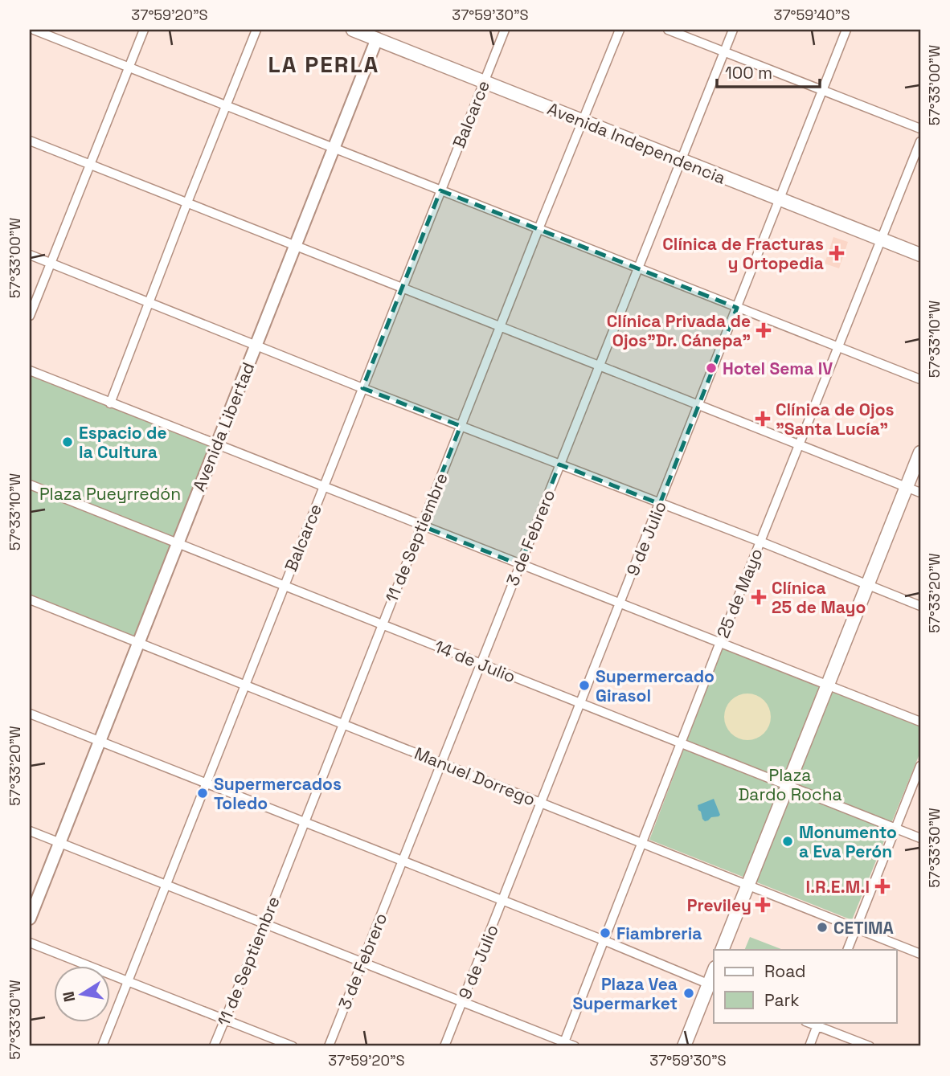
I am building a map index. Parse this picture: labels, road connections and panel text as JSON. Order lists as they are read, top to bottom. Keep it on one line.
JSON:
{"streets":{"main road":["Avenida Independencia","Avenida Libertad"],"street":["Balcarce","11 de Septiembre","3 de Febrero","9 de Julio","25 de Mayo","14 de Julio","Manuel Dorrego"]},"crossings":[["Balcarce","Avenida Independencia"],["Balcarce","14 de Julio"],["Balcarce","Manuel Dorrego"],["Avenida Independencia","Avenida Libertad"],["Avenida Independencia","11 de Septiembre"],["Avenida Independencia","3 de Febrero"],["Avenida Independencia","9 de Julio"],["Avenida Independencia","25 de Mayo"],["Avenida Libertad","14 de Julio"],["Avenida Libertad","Manuel Dorrego"],["11 de Septiembre","14 de Julio"],["11 de Septiembre","Manuel Dorrego"],["3 de Febrero","14 de Julio"],["3 de Febrero","Manuel Dorrego"],["9 de Julio","14 de Julio"],["9 de Julio","Manuel Dorrego"],["25 de Mayo","14 de Julio"],["25 de Mayo","Manuel Dorrego"]],"districts":["LA PERLA"],"parks":["Plaza Pueyrredón","Plaza Dardo Rocha"],"places":{"health":["Clínica de Fracturas y Ortopedia","Clínica Privada de Ojos\"Dr. Cánepa\"","Clínica de Ojos \"Santa Lucía\"","Clínica 25 de Mayo","I.R.E.M.I","Previley"],"other":["Hotel Sema IV","Espacio de la Cultura","Supermercado Girasol","Supermercados Toledo","Monumento a Eva Perón","CETIMA","Fiambreria","Plaza Vea Supermarket"]},"legend":["Road","Park"],"scale_bar":"100 m","north":"left","coordinates":["37°59'20\"S","37°59'30\"S","37°59'40\"S","57°33'00\"W","57°33'10\"W","57°33'20\"W","57°33'30\"W"]}
